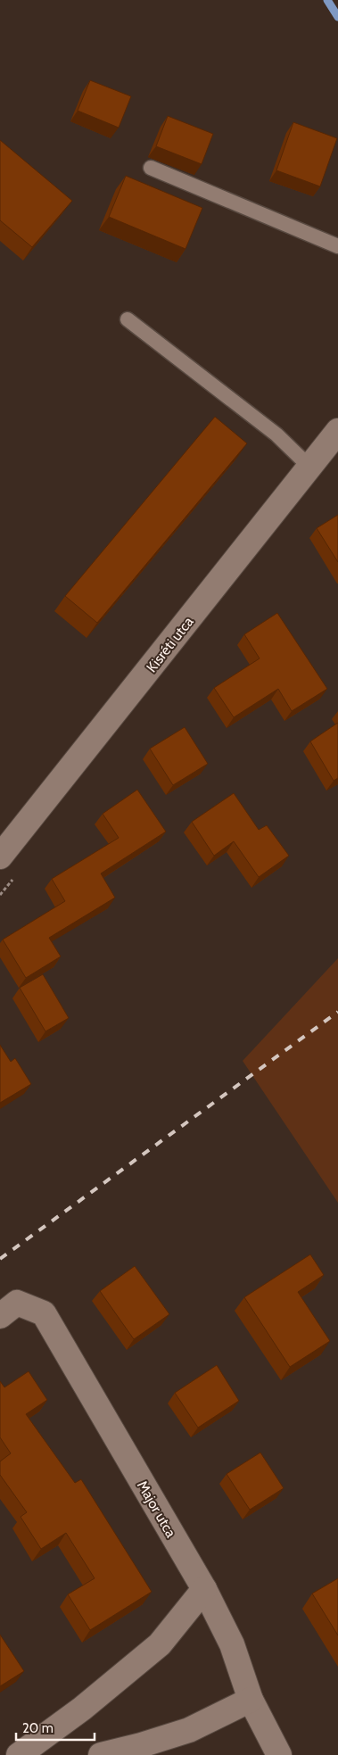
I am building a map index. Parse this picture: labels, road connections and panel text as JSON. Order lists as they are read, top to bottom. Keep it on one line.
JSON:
{"streets":{"street":["Kisréti utca","Major utca"]},"scale_bar":"20 m"}
